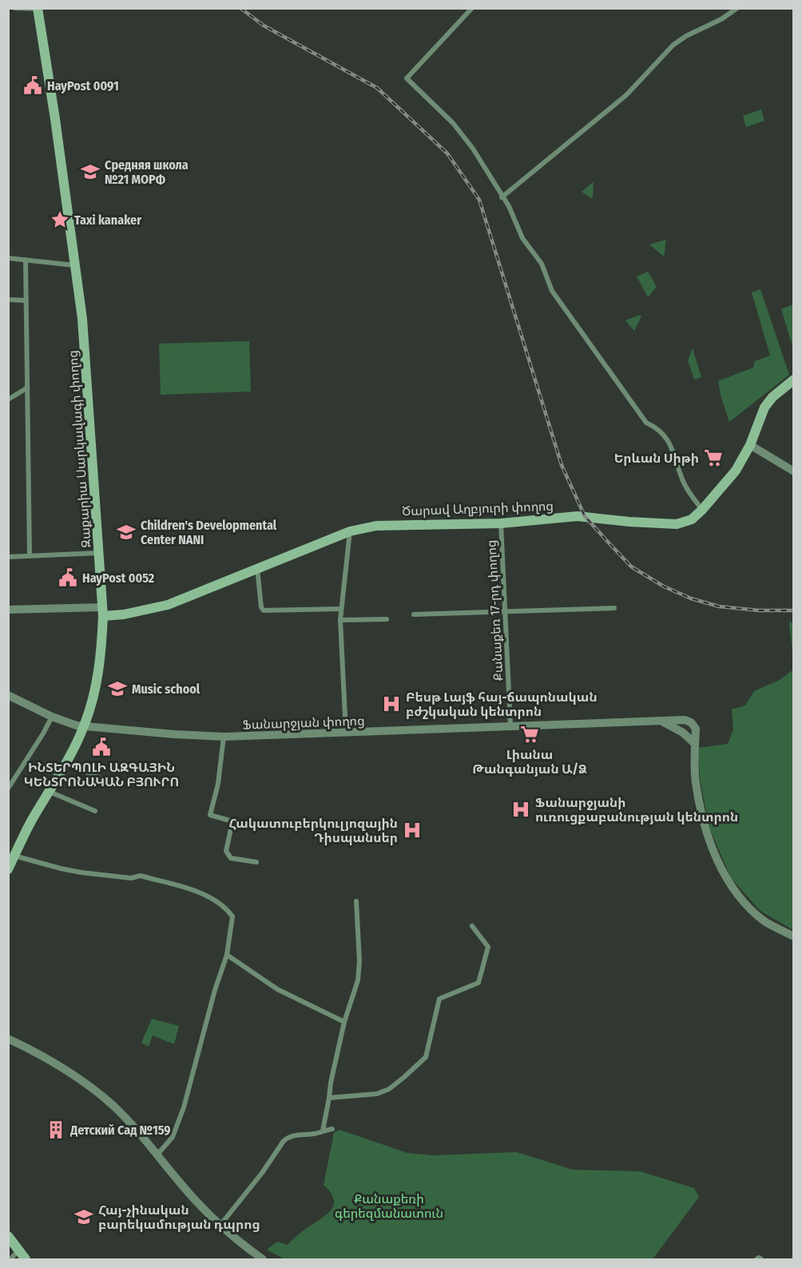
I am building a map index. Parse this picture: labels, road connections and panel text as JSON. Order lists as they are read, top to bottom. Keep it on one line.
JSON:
{"streets":{"main road":["Զաքարիա Սարկավագի փողոց","Ծարավ Աղբյուրի փողոց"],"street":["Քանաքեռ 17-րդ փողոց","Ֆանարջյան փողոց"]},"crossings":[["Զաքարիա Սարկավագի փողոց","Ծարավ Աղբյուրի փողոց"],["Զաքարիա Սարկավագի փողոց","Ֆանարջյան փողոց"],["Ծարավ Աղբյուրի փողոց","Քանաքեռ 17-րդ փողոց"],["Քանաքեռ 17-րդ փողոց","Ֆանարջյան փողոց"]],"parks":["Քանաքեռի գերեզմանատուն"],"places":{"public building":["HayPost 0091","HayPost 0052","ԻՆՏԵՐՊՈԼԻ ԱԶԳԱՅԻՆ ԿԵՆՏՐՈՆԱԿԱՆ ԲՅՈՒՐՈ"],"school or university":["Средняя школа №21 МОРФ","Children's Developmental Center NANI","Music school","Հայ-չինական բարեկամության դպրոց"],"place":["Taxi kanaker"],"supermarket":["Երևան Սիթի","Լիանա Թանգանյան Ա/Ձ"],"hospital":["Բեսթ Լայֆ հայ-ճապոնական բժշկական կենտրոն","Ֆանարջյանի ուռուցքաբանության կենտրոն","Հակատուբերկուլյոզային Դիսպանսեր"],"building":["Детский Сад №159"]}}
